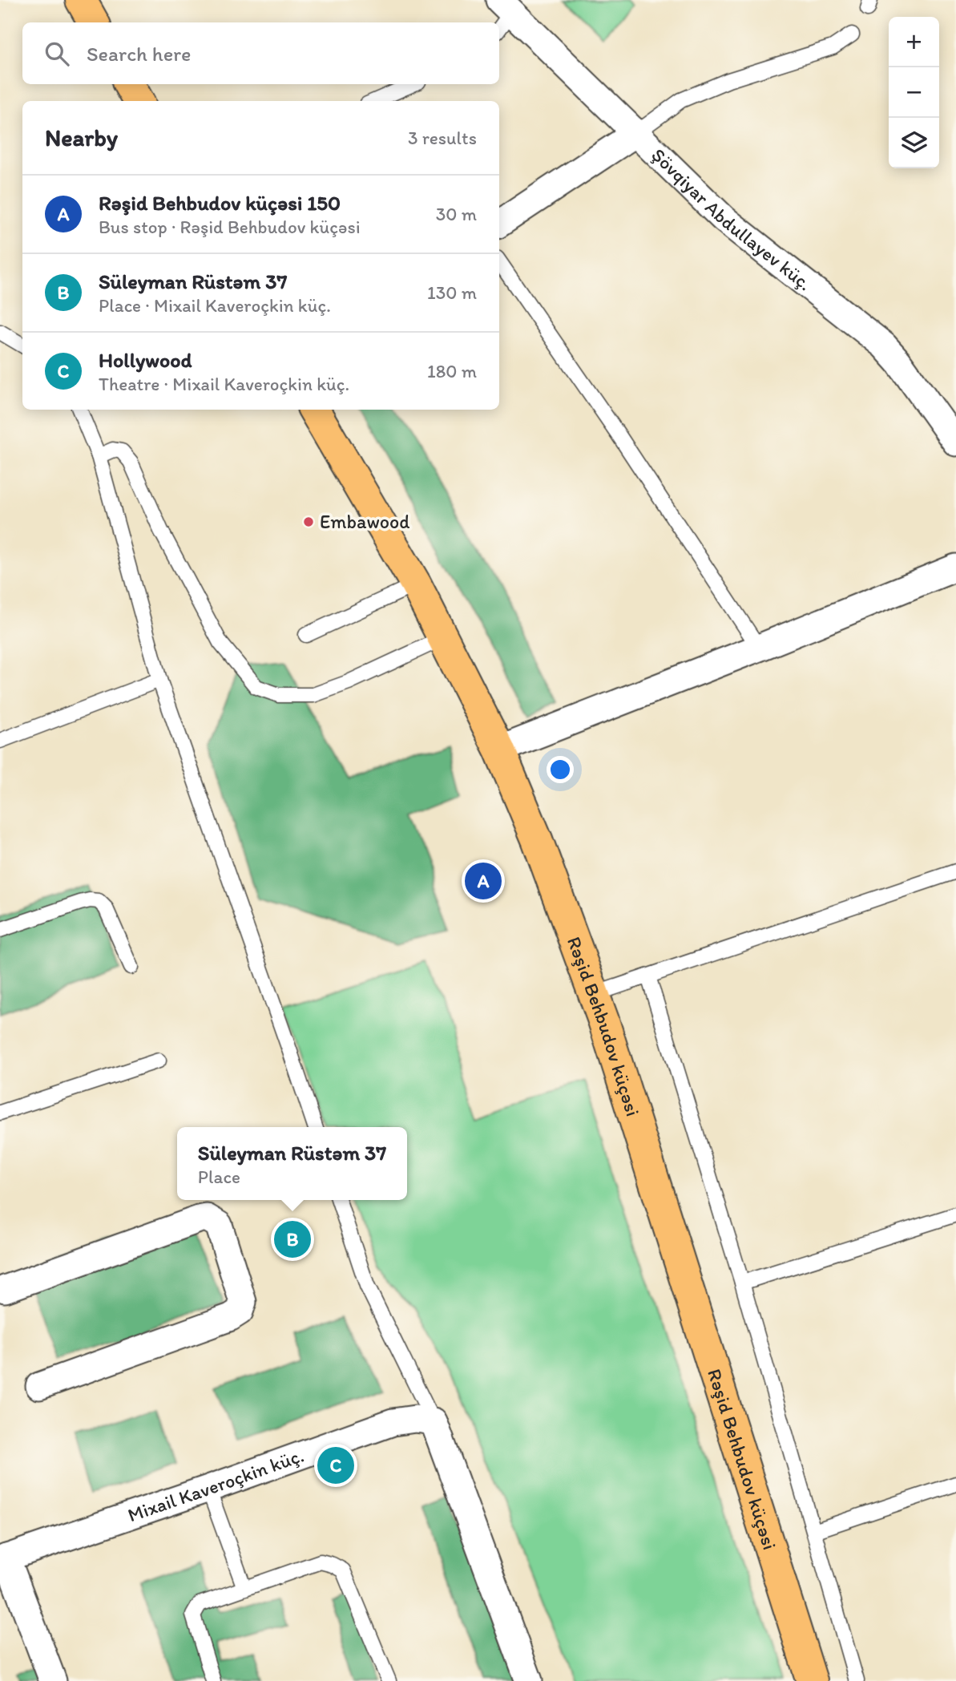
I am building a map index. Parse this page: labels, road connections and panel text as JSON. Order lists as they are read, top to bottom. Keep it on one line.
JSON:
{"streets":{"main road":["Rəşid Behbudov küçəsi"],"street":["Şövqiyar Abdullayev küç.","Mixail Kaveroçkin küç."]},"places":["Embawood"],"page":{"map_buttons":["+","−"],"search":"Search here","heading":["Nearby","3 results"],"list":[{"mark":"A","name":"Rəşid Behbudov küçəsi 150","note":"Bus stop · Rəşid Behbudov küçəsi","value":"30 m"},{"mark":"B","name":"Süleyman Rüstəm 37","note":"Place · Mixail Kaveroçkin küç.","value":"130 m"},{"mark":"C","name":"Hollywood","note":"Theatre · Mixail Kaveroçkin küç.","value":"180 m"}],"pins":["A","B","C"],"popup":["Süleyman Rüstəm 37","Place"]}}
